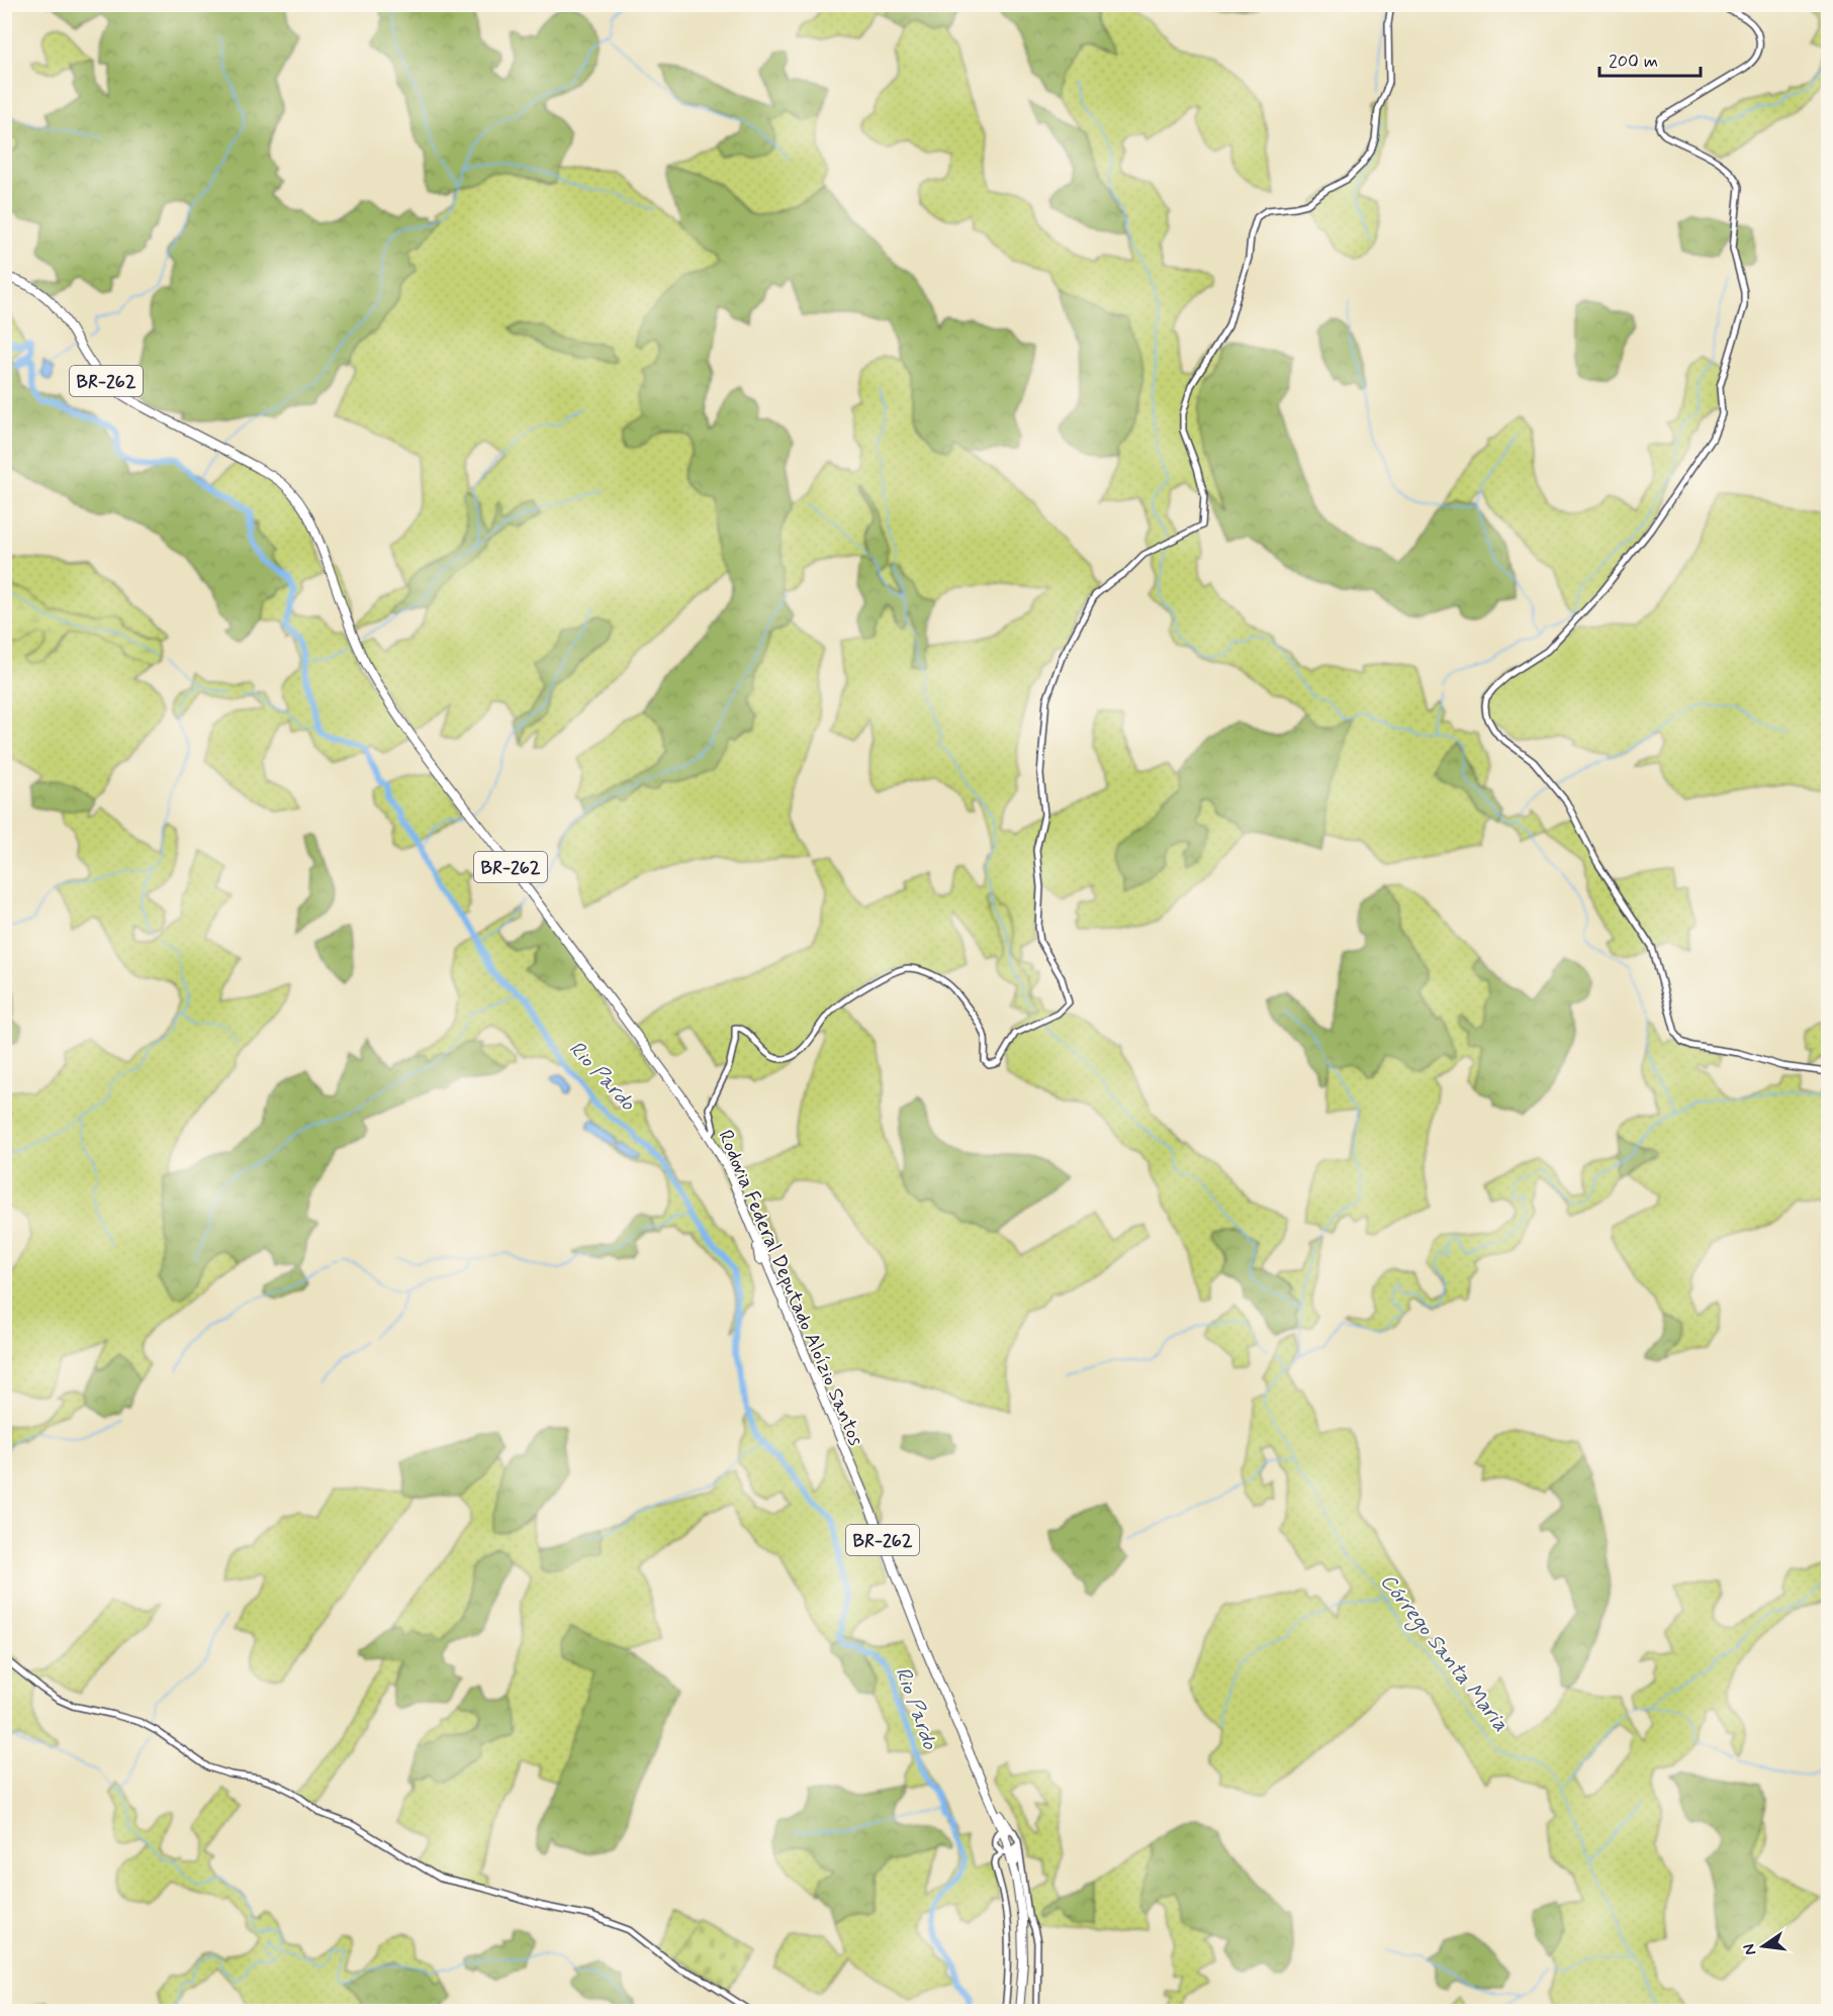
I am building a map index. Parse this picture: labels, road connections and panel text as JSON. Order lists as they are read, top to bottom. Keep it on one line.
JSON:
{"streets":{"highway":["BR-262","Rodovia Federal Deputado Aloízio Santos"]},"water":["Rio Pardo","Córrego Santa Maria"],"scale_bar":"200 m","north":"left"}
